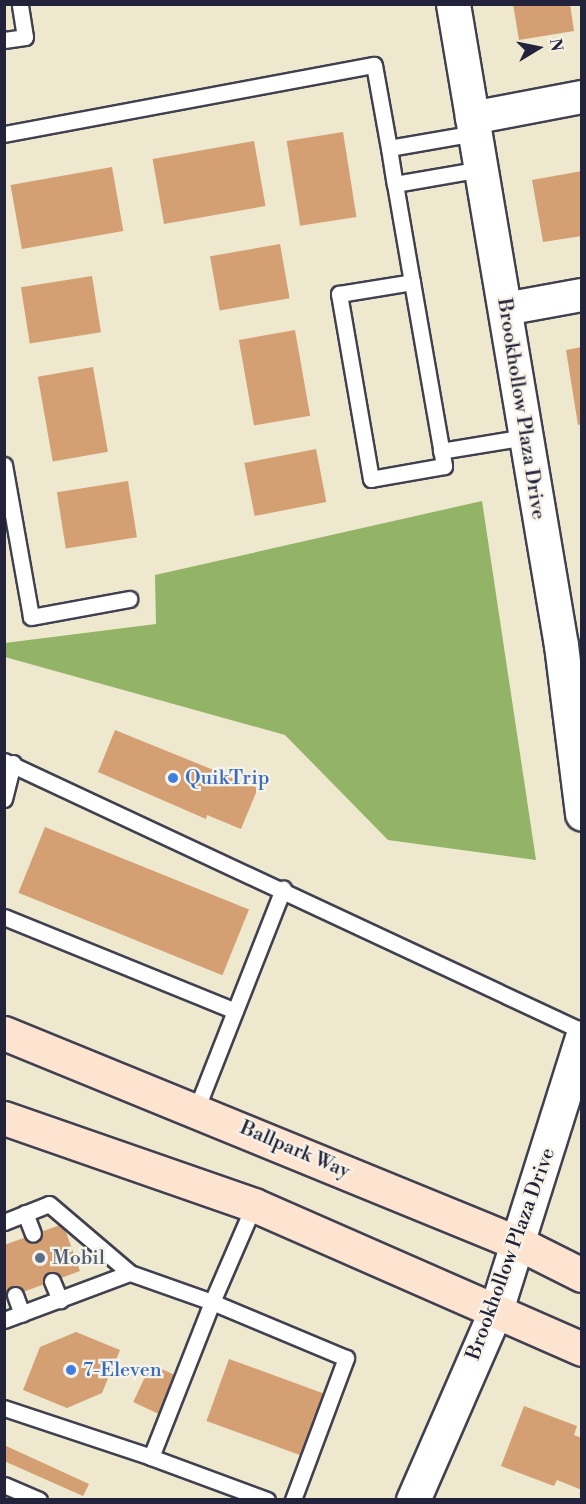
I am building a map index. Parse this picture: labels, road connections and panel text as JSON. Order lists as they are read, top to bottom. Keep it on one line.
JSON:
{"streets":{"main road":["Ballpark Way"],"street":["Brookhollow Plaza Drive"]},"crossings":[["Brookhollow Plaza Drive","Ballpark Way"]],"places":["QuikTrip","Mobil","7-Eleven"],"north":"right"}
